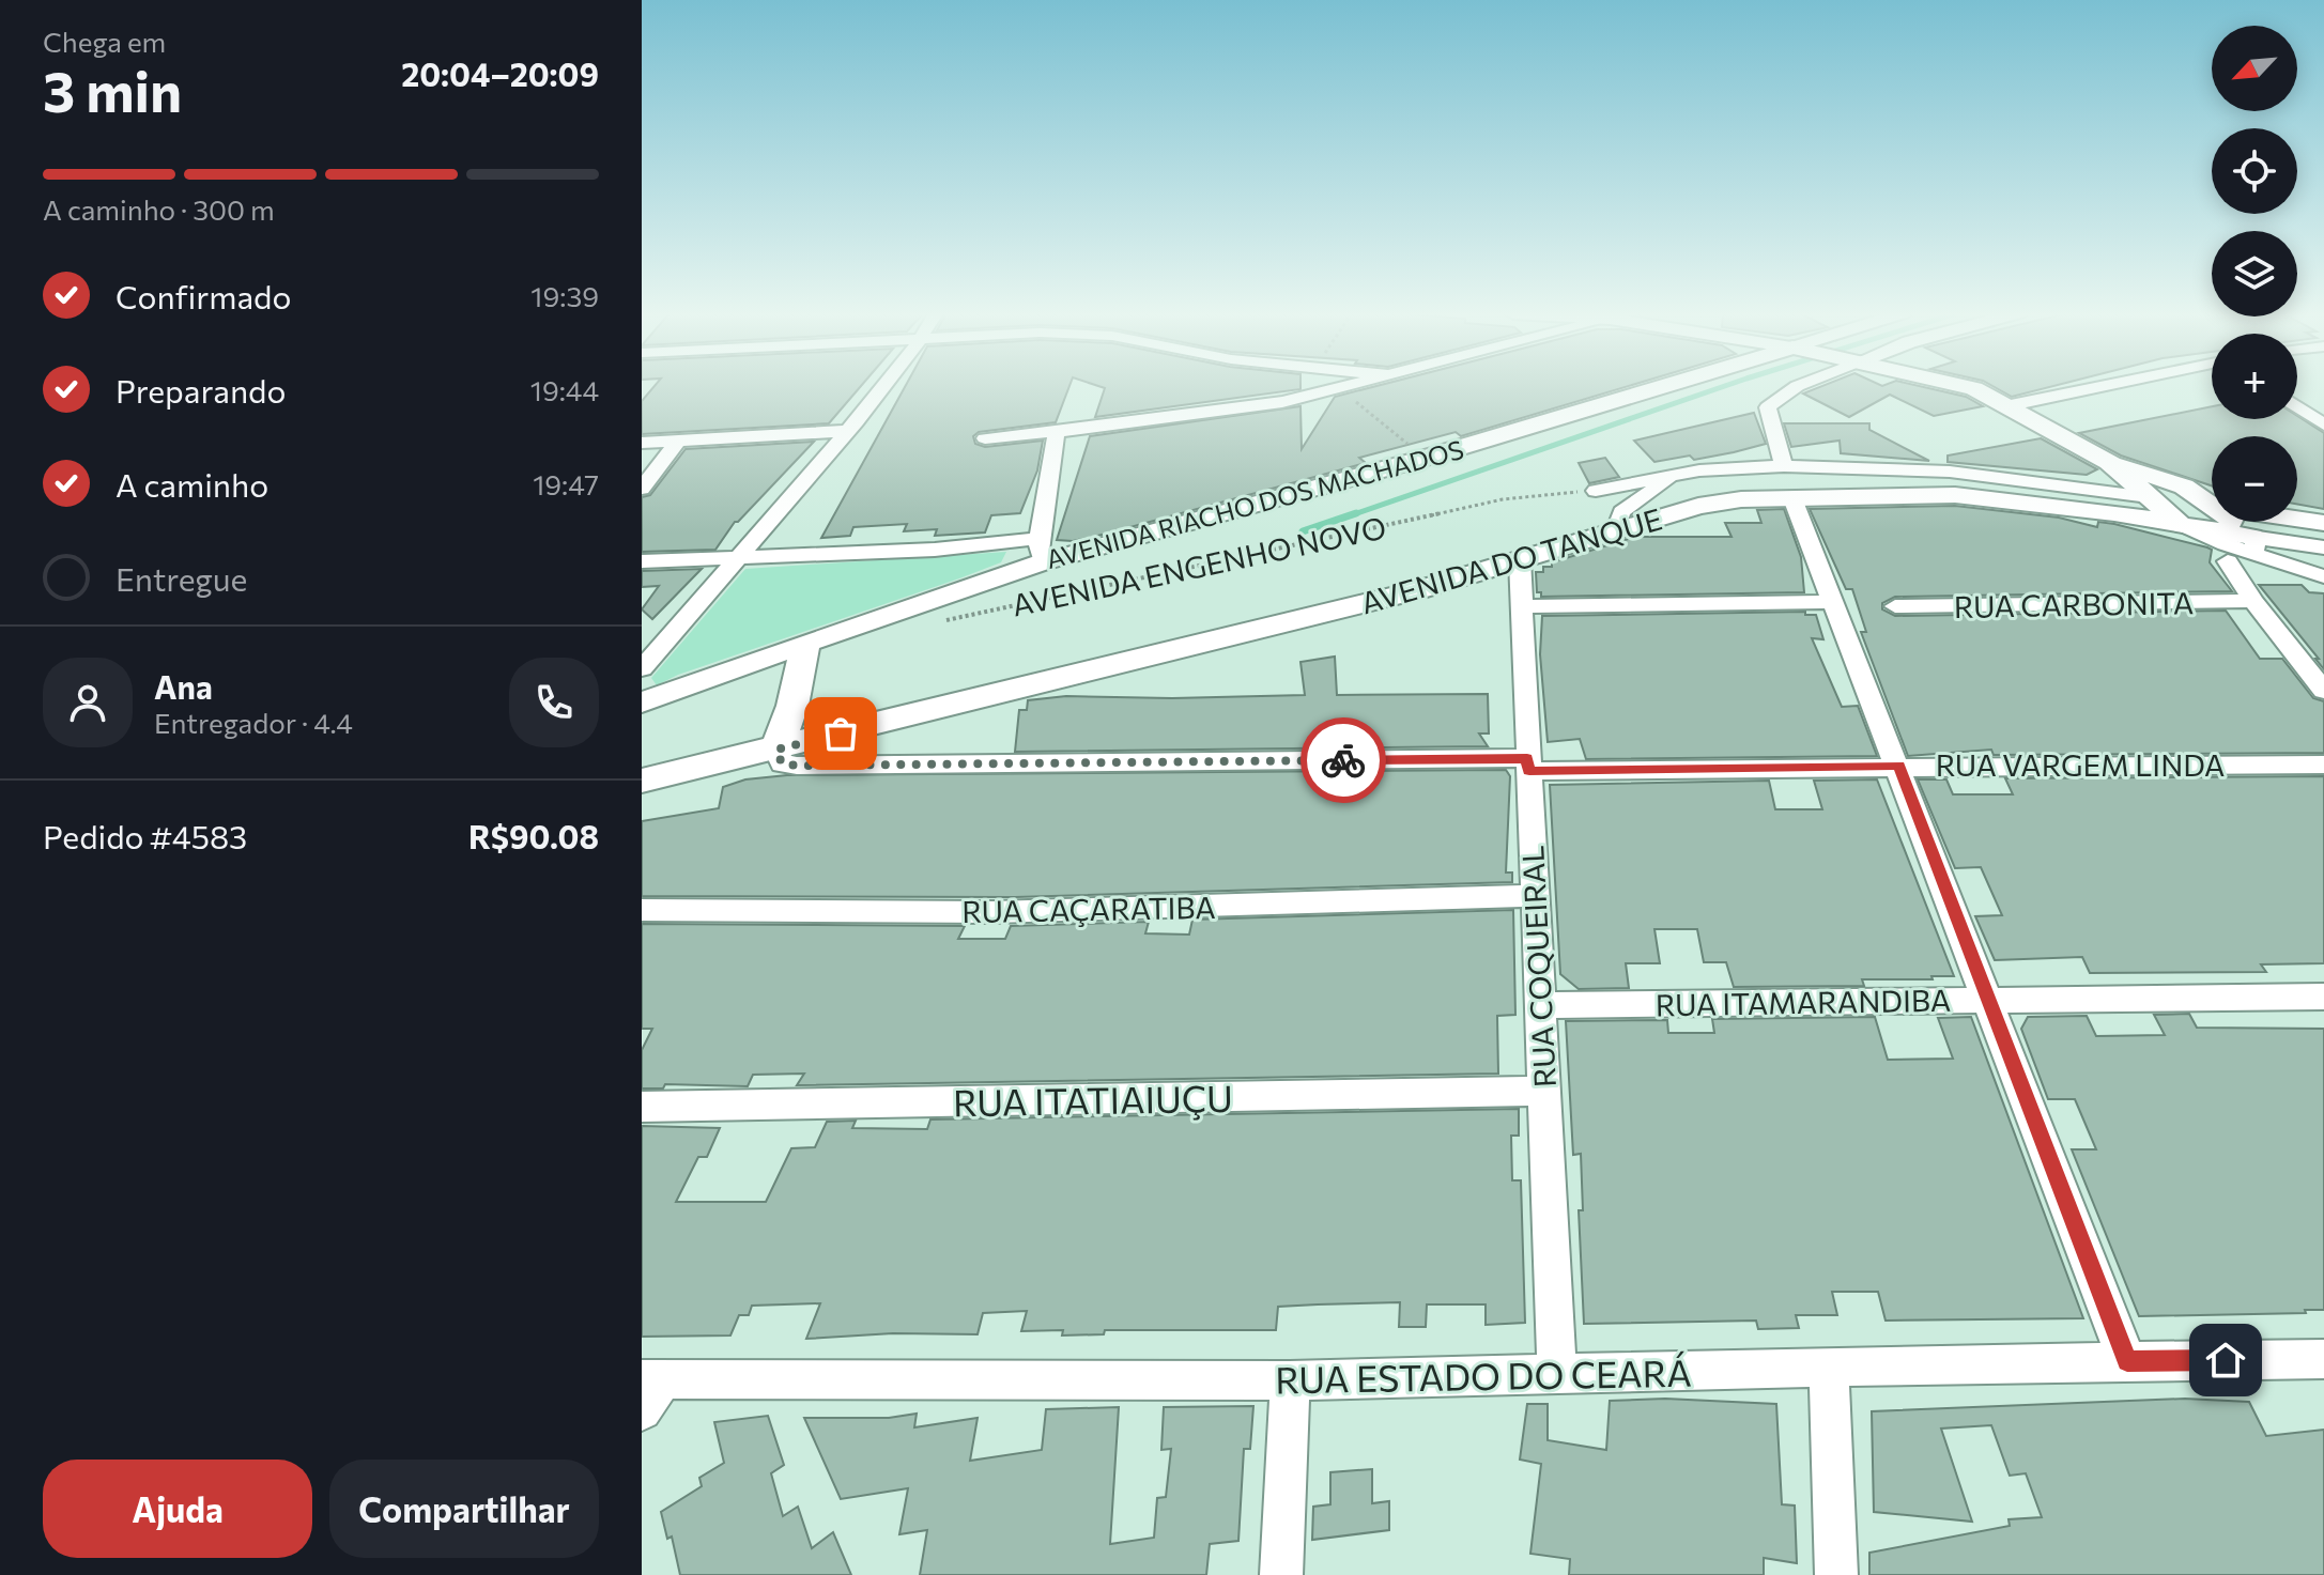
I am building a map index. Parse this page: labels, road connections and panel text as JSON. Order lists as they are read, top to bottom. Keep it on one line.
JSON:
{"streets":{"main road":["AVENIDA RIACHO DOS MACHADOS","AVENIDA DO TANQUE"],"street":["RUA CARBONITA","RUA VARGEM LINDA","RUA CAÇARATIBA","RUA COQUEIRAL","RUA ITAMARANDIBA","RUA ITATIAIUÇU","RUA ESTADO DO CEARÁ"],"path":["AVENIDA ENGENHO NOVO"]},"crossings":[["AVENIDA DO TANQUE","AVENIDA ENGENHO NOVO"],["AVENIDA DO TANQUE","RUA VARGEM LINDA"],["AVENIDA DO TANQUE","RUA COQUEIRAL"],["RUA VARGEM LINDA","RUA COQUEIRAL"],["RUA CAÇARATIBA","RUA COQUEIRAL"],["RUA COQUEIRAL","RUA ITAMARANDIBA"],["RUA COQUEIRAL","RUA ITATIAIUÇU"],["RUA COQUEIRAL","RUA ESTADO DO CEARÁ"]],"north":"bottom left","page":{"heading":["3 min","Chega em","20:04–20:09"],"panel":["Ana","Entregador · 4.4","Pedido #4583","R$90.08"],"map_buttons":["+","−"],"bar":"A caminho · 300 m","list":[["Confirmado","19:39"],["Preparando","19:44"],["A caminho","19:47"],"Entregue"],"buttons":["Ajuda","Compartilhar"]}}
